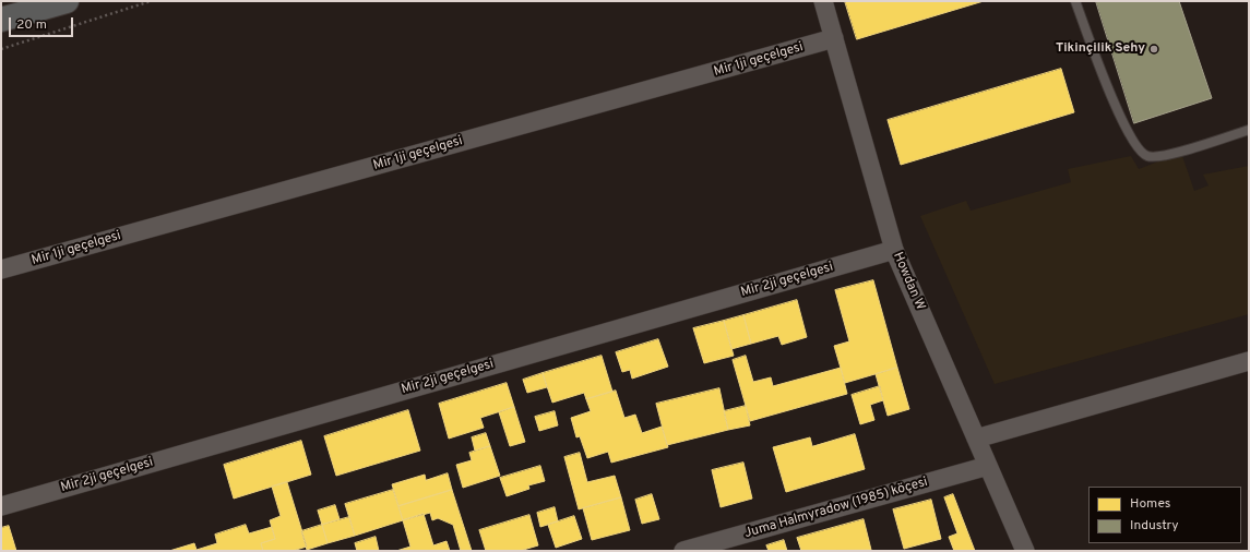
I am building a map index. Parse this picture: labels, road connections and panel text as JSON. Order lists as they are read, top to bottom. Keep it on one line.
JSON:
{"streets":{"street":["Mir 1ji geçelgesi","Mir 2ji geçelgesi","Howdan W","Juma Halmyradow (1985) köçesi"]},"crossings":[["Mir 1ji geçelgesi","Howdan W"],["Mir 2ji geçelgesi","Howdan W"],["Howdan W","Juma Halmyradow (1985) köçesi"]],"places":["Tikinçilik Sehy"],"legend":["Homes","Industry"],"scale_bar":"20 m"}
